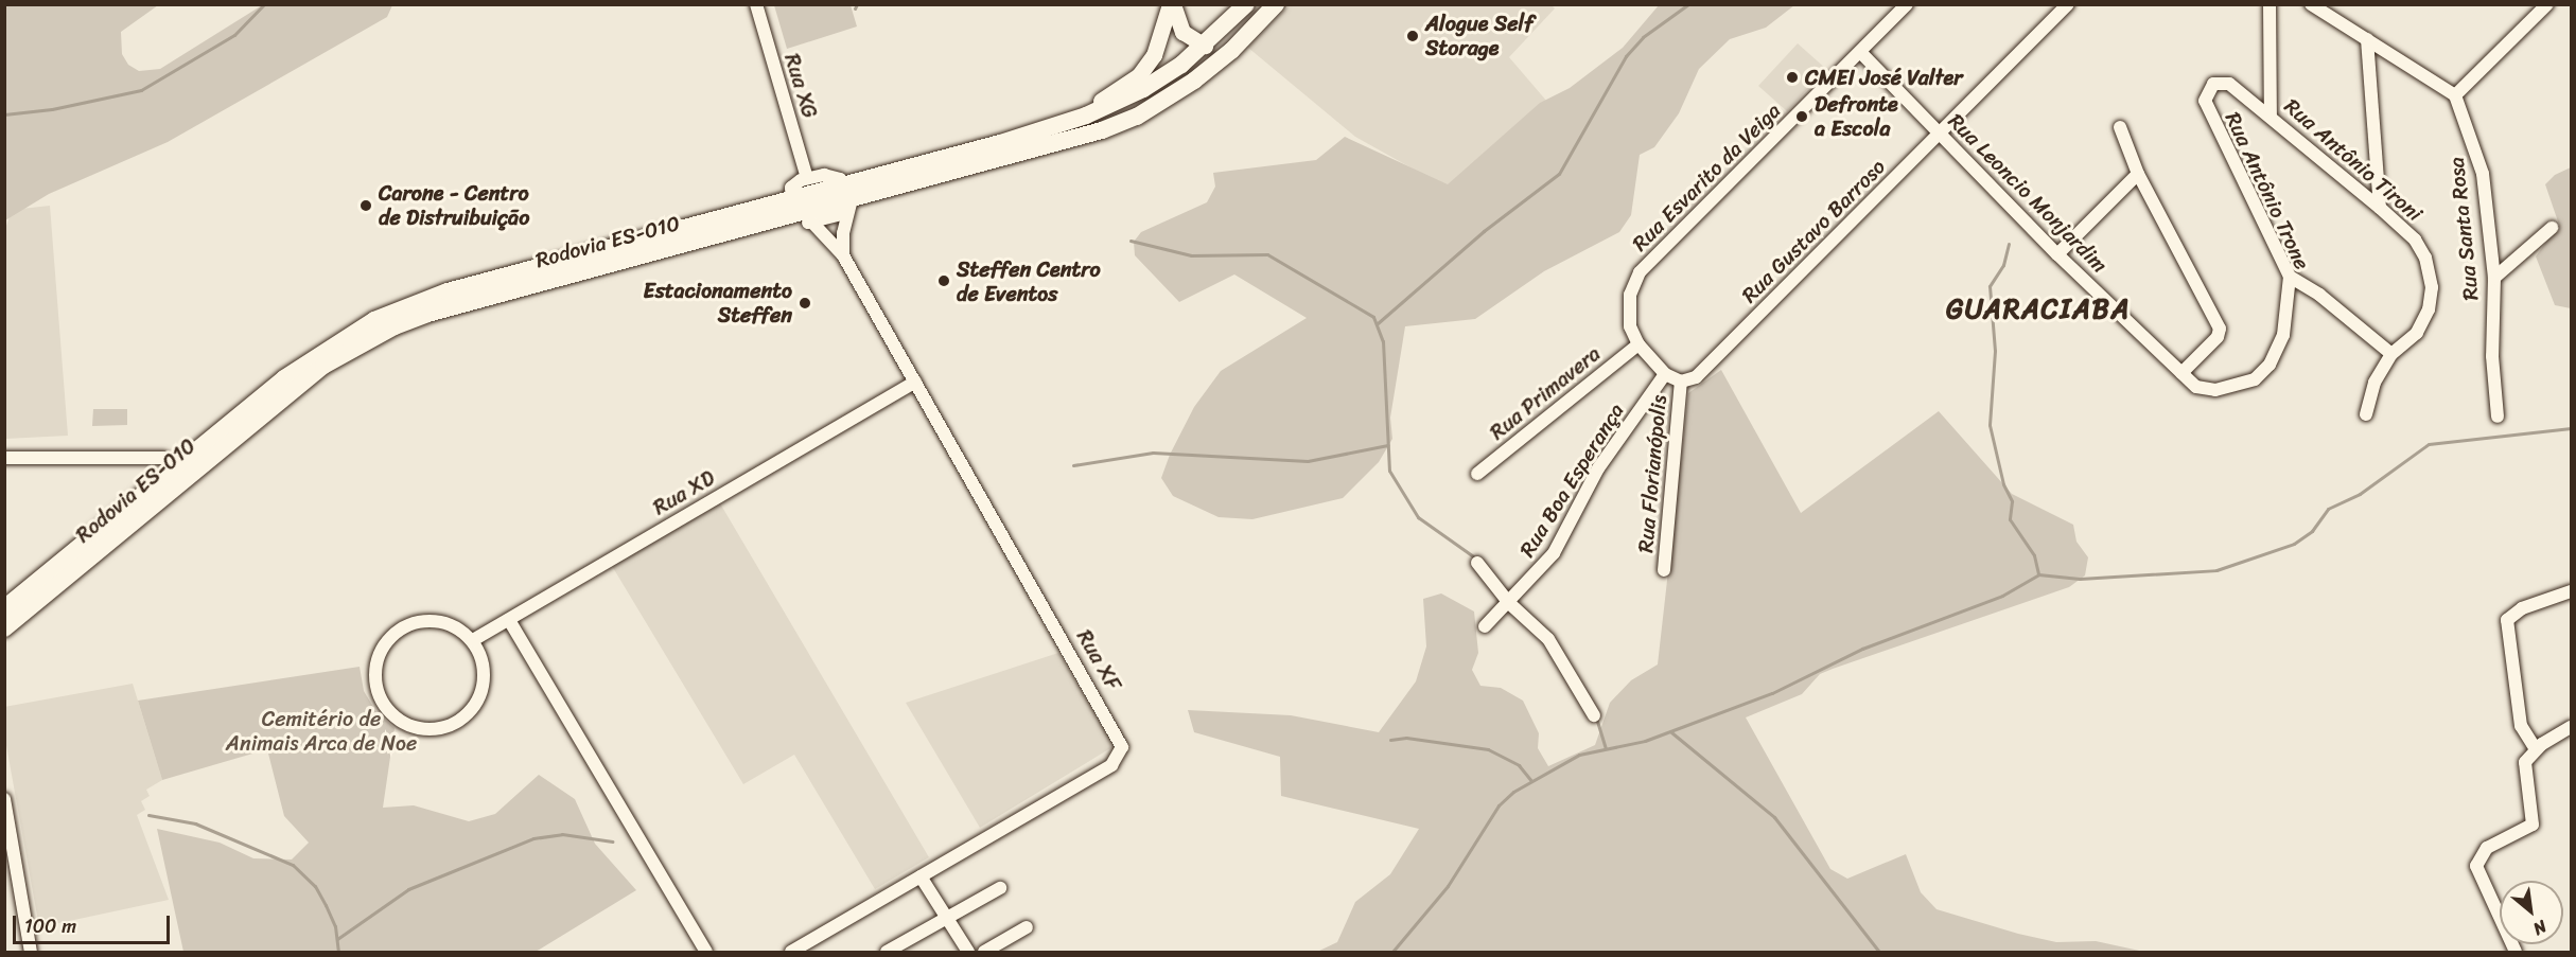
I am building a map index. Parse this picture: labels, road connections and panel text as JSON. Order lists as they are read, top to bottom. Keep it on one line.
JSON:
{"streets":{"main road":["Rodovia ES-010"],"street":["Rua XG","Rua Antônio Tironi","Rua Esvarito da Veiga","Rua Antônio Trone","Rua Leoncio Monjardim","Rua Santa Rosa","Rua Gustavo Barroso","Rua Primavera","Rua Florianópolis","Rua Boa Esperança","Rua XD","Rua XF"]},"crossings":[["Rua Antônio Tironi","Rua Antônio Trone"],["Rua Esvarito da Veiga","Rua Leoncio Monjardim"],["Rua Esvarito da Veiga","Rua Gustavo Barroso"],["Rua Esvarito da Veiga","Rua Primavera"],["Rua Esvarito da Veiga","Rua Florianópolis"],["Rua Esvarito da Veiga","Rua Boa Esperança"],["Rua Antônio Trone","Rua Leoncio Monjardim"],["Rua Leoncio Monjardim","Rua Gustavo Barroso"],["Rua Gustavo Barroso","Rua Florianópolis"],["Rodovia ES-010","Rua XF"],["Rua XD","Rua XF"]],"districts":["GUARACIABA"],"parks":["Cemitério de Animais Arca de Noe"],"places":["Alogue Self Storage","CMEI José Valter","Defronte a Escola","Carone - Centro de Distruibuição","Steffen Centro de Eventos","Estacionamento Steffen"],"scale_bar":"100 m","north":"bottom right"}
